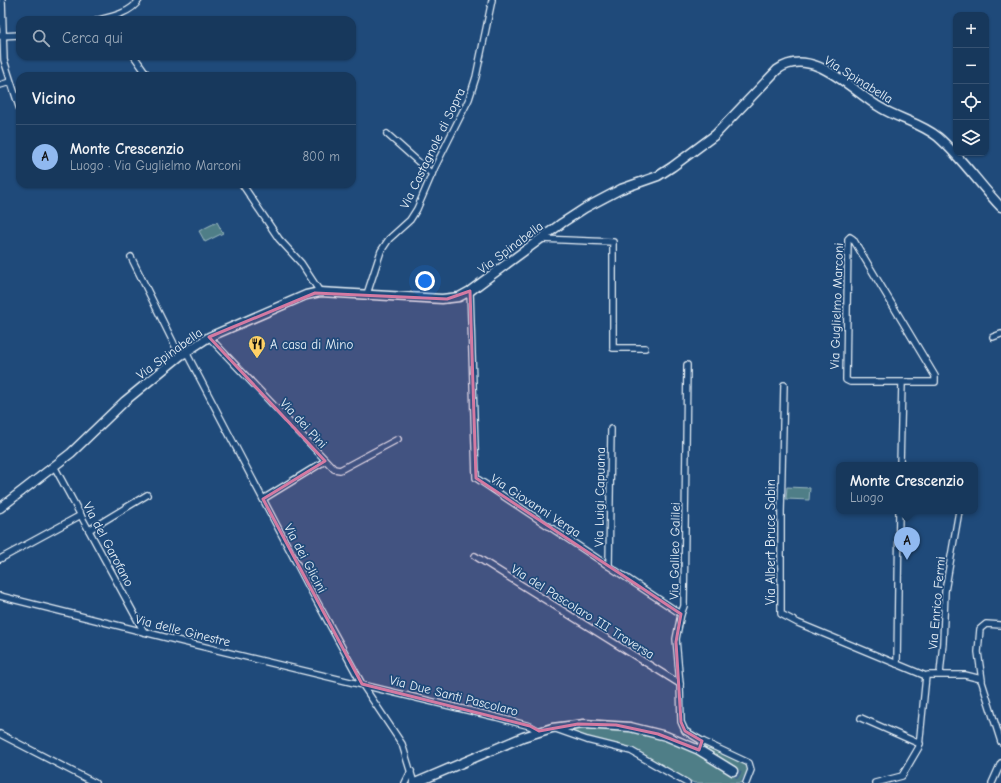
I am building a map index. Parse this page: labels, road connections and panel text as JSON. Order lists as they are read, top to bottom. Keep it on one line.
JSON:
{"streets":{"street":["Via Spinabella","Via Castagnole di Sopra","Via Guglielmo Marconi","Via dei Pini","Via Luigi Capuana","Via Giovanni Verga","Via Albert Bruce Sabin","Via del Garofano","Via Galileo Galilei","Via dei Glicini","Via Enrico Fermi","Via del Pascolaro III Traversa","Via delle Ginestre","Via Due Santi Pascolaro"]},"crossings":[["Via Spinabella","Via Castagnole di Sopra"],["Via Spinabella","Via dei Pini"],["Via Spinabella","Via Giovanni Verga"],["Via Spinabella","Via del Garofano"],["Via Spinabella","Via dei Glicini"],["Via Luigi Capuana","Via Giovanni Verga"],["Via Giovanni Verga","Via Galileo Galilei"],["Via del Garofano","Via delle Ginestre"],["Via Galileo Galilei","Via del Pascolaro III Traversa"],["Via dei Glicini","Via delle Ginestre"],["Via dei Glicini","Via Due Santi Pascolaro"],["Via delle Ginestre","Via Due Santi Pascolaro"]],"places":{"restaurant":["A casa di Mino"]},"page":{"map_buttons":["+","−"],"search":"Cerca qui","heading":"Vicino","list":[{"mark":"A","name":"Monte Crescenzio","note":"Luogo · Via Guglielmo Marconi","value":"800 m"}],"popup":["Monte Crescenzio","Luogo"],"pins":"A"}}
